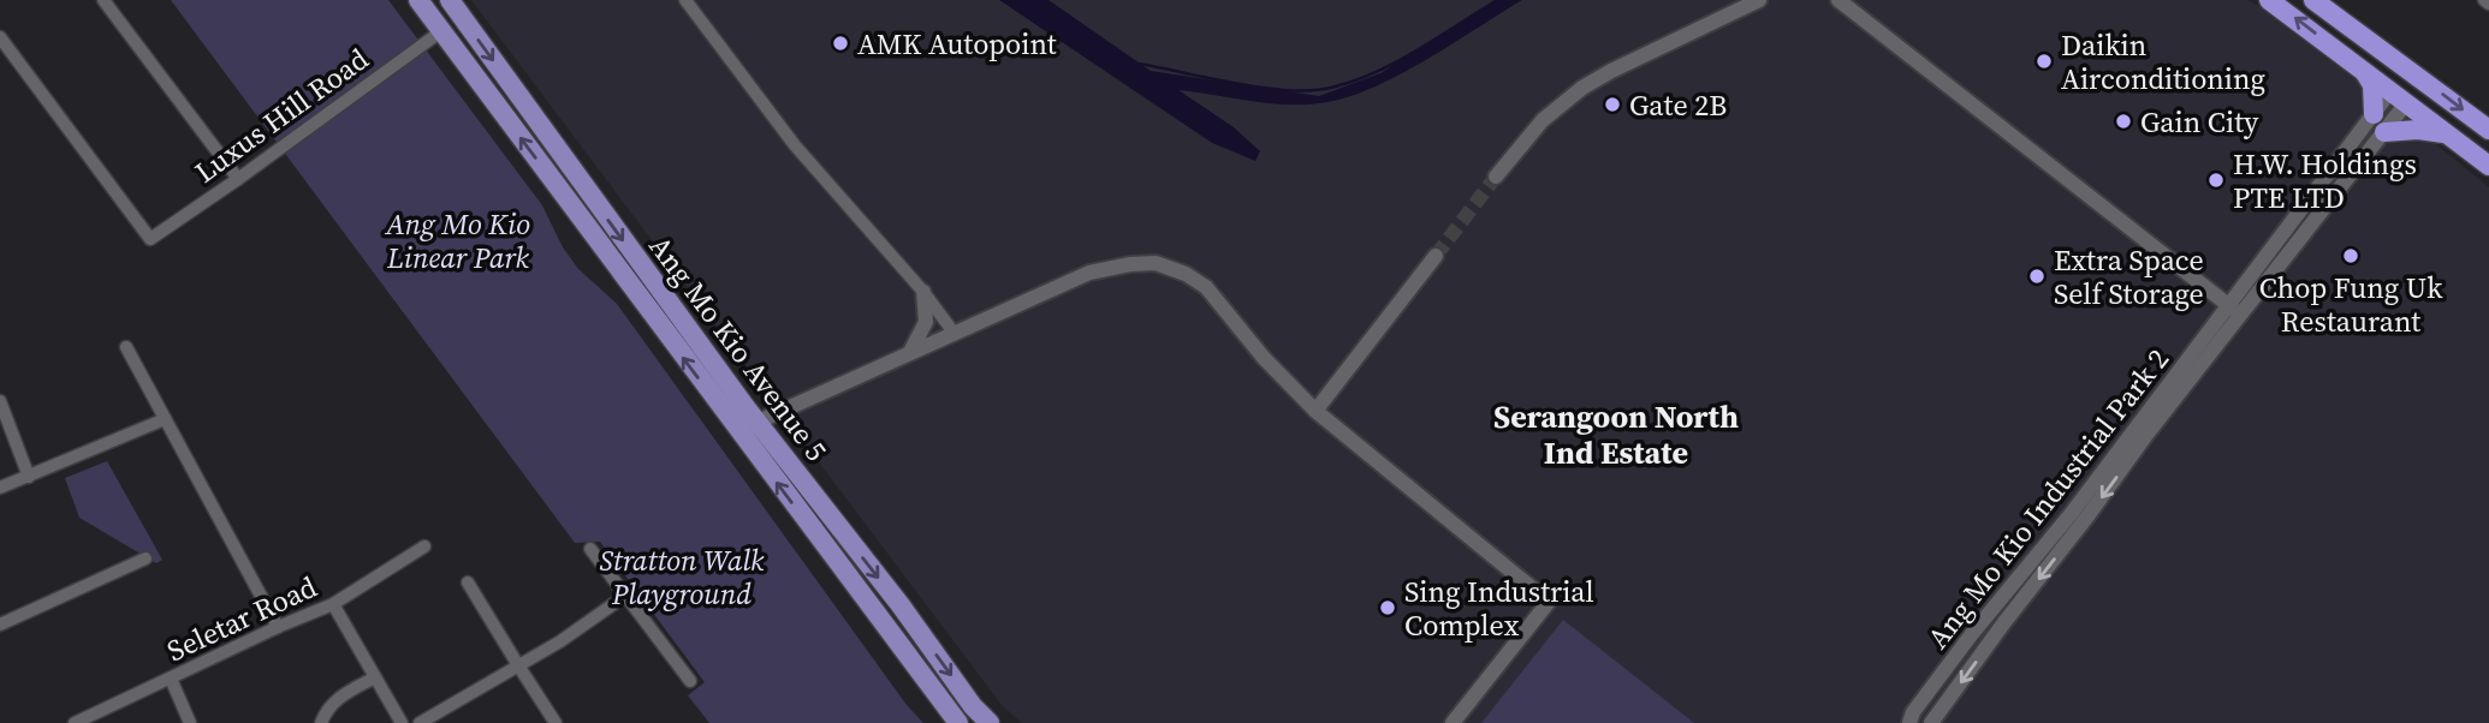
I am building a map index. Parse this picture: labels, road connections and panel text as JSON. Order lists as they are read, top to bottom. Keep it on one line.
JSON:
{"streets":{"main road":["Ang Mo Kio Avenue 5"],"street":["Luxus Hill Road","Ang Mo Kio Industrial Park 2","Seletar Road"]},"crossings":[["Luxus Hill Road","Ang Mo Kio Avenue 5"]],"districts":["Serangoon North Ind Estate"],"parks":["Ang Mo Kio Linear Park","Stratton Walk Playground"],"places":["AMK Autopoint","Daikin Airconditioning","Gate 2B","Gain City","H.W. Holdings PTE LTD","Chop Fung Uk Restaurant","Extra Space Self Storage","Sing Industrial Complex"]}
